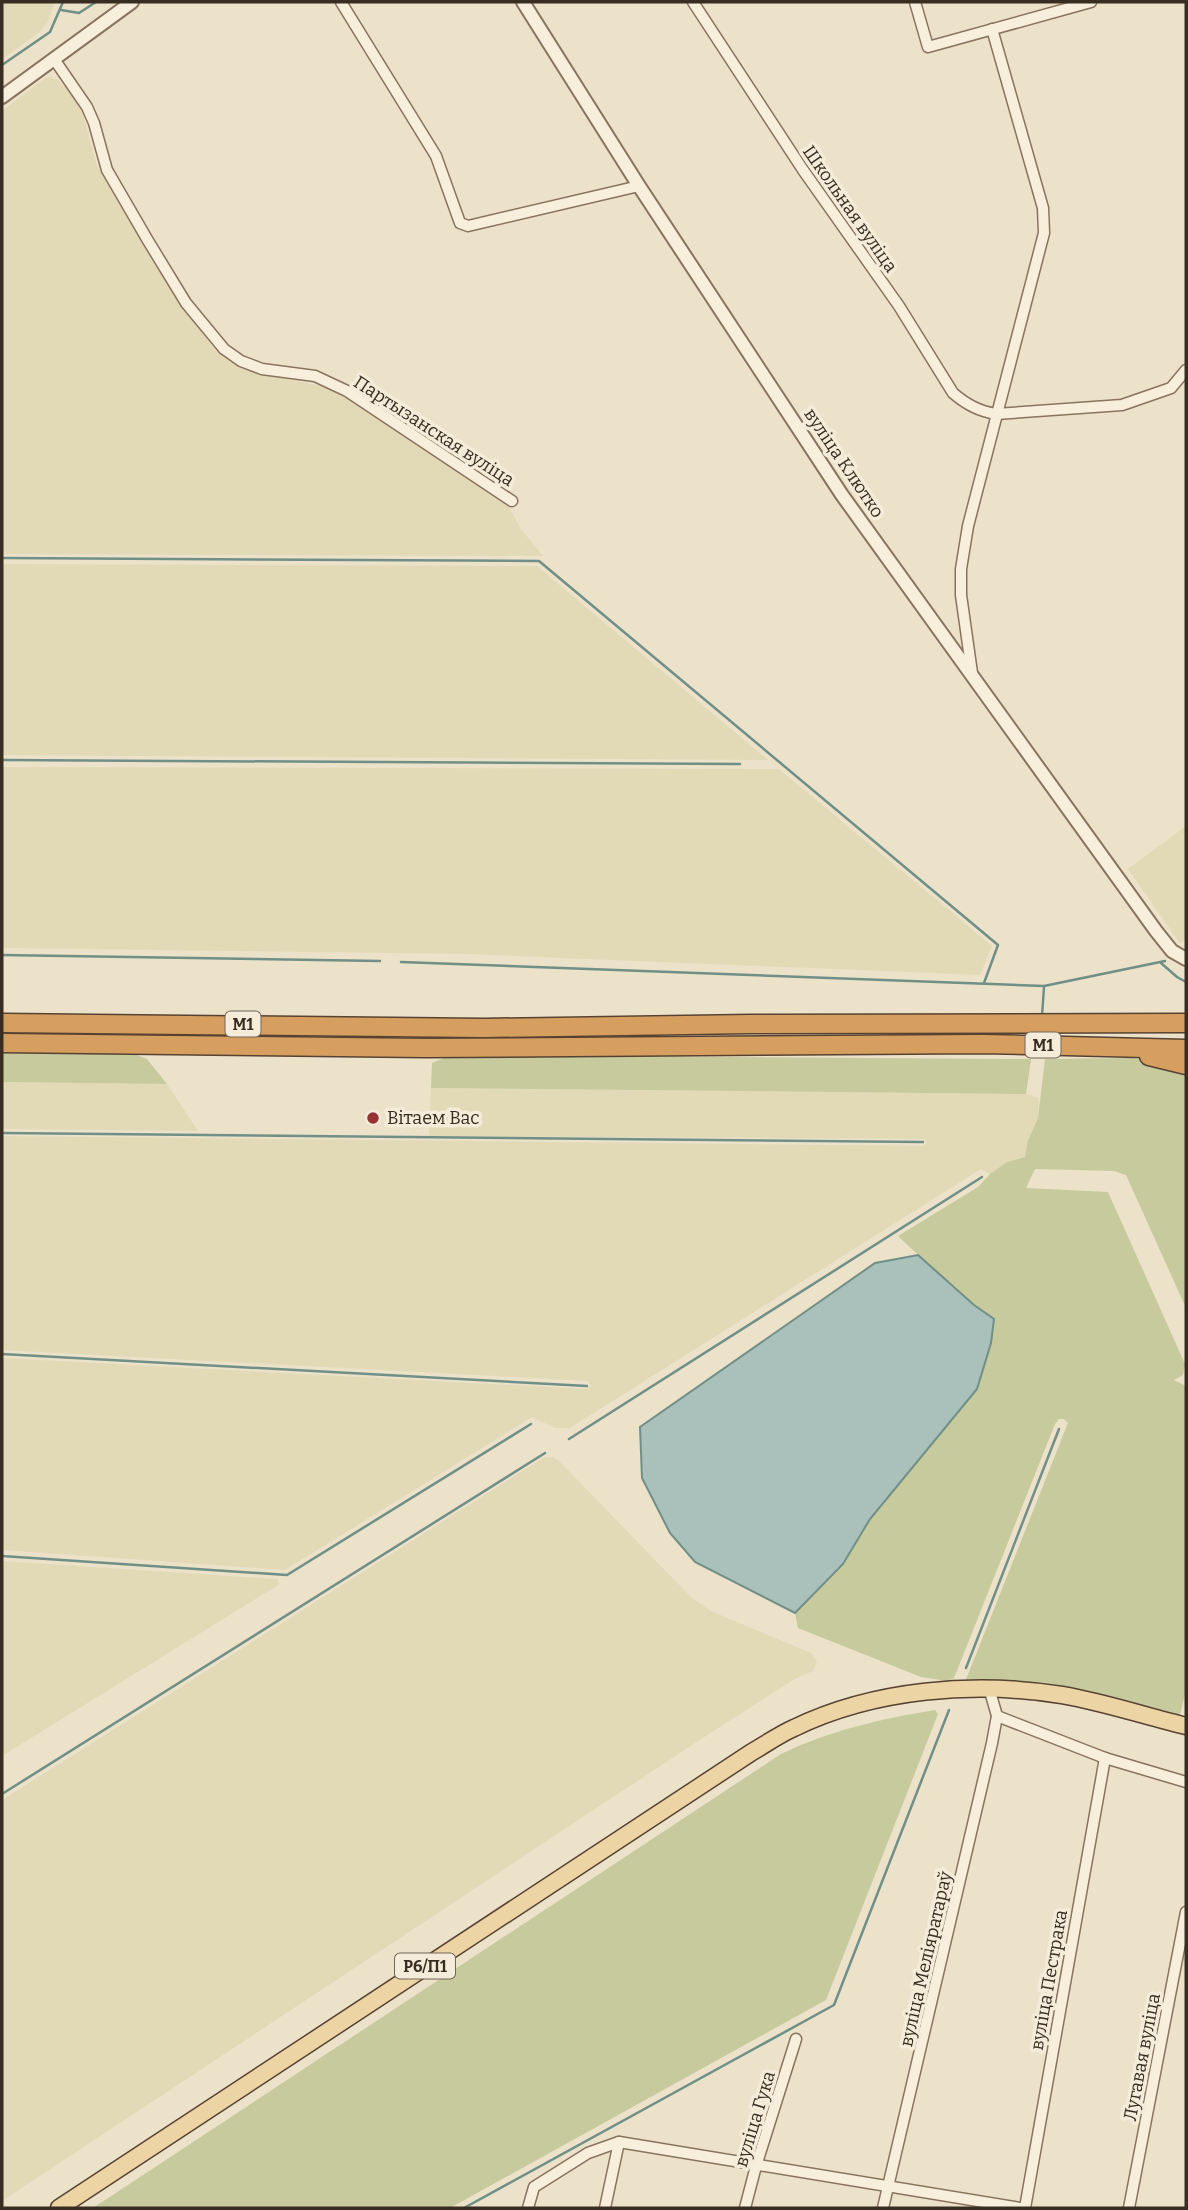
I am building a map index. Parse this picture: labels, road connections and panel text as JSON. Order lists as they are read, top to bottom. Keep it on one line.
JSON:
{"streets":{"highway":["М1"],"main road":["Р6/П1"],"street":["Школьная вуліца","Партызанская вуліца","вуліца Клютко","вуліца Меліяратараў","вуліца Пестрака","Лугавая вуліца","вуліца Гука"]},"places":["Вітаем Вас"]}
